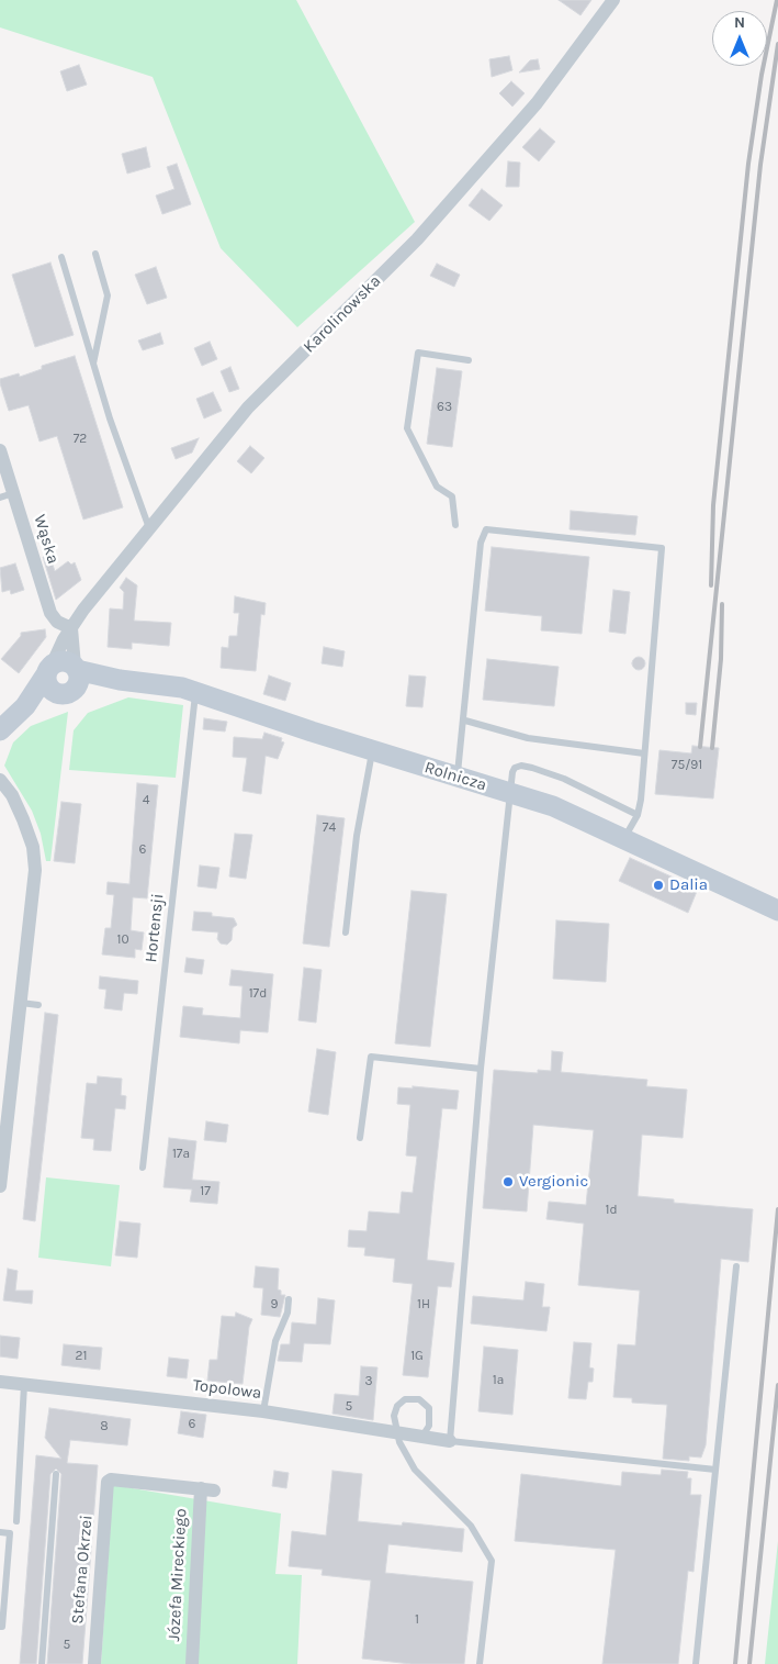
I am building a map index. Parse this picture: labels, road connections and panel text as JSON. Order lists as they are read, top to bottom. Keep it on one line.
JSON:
{"streets":{"street":["Karolinowska","Wąska","Rolnicza","Topolowa","Stefana Okrzei","Józefa Mireckiego"],"lane":["Hortensji"]},"crossings":[["Karolinowska","Wąska"],["Karolinowska","Rolnicza"],["Rolnicza","Hortensji"],["Stefana Okrzei","Józefa Mireckiego"]],"places":["Dalia","Vergionic"],"house_numbers":["63","72","75/91","4","74","6","10","17d","17a","17","1d","9","1H","21","1G","1a","3","5","6","8","1","5"],"north":"top"}
